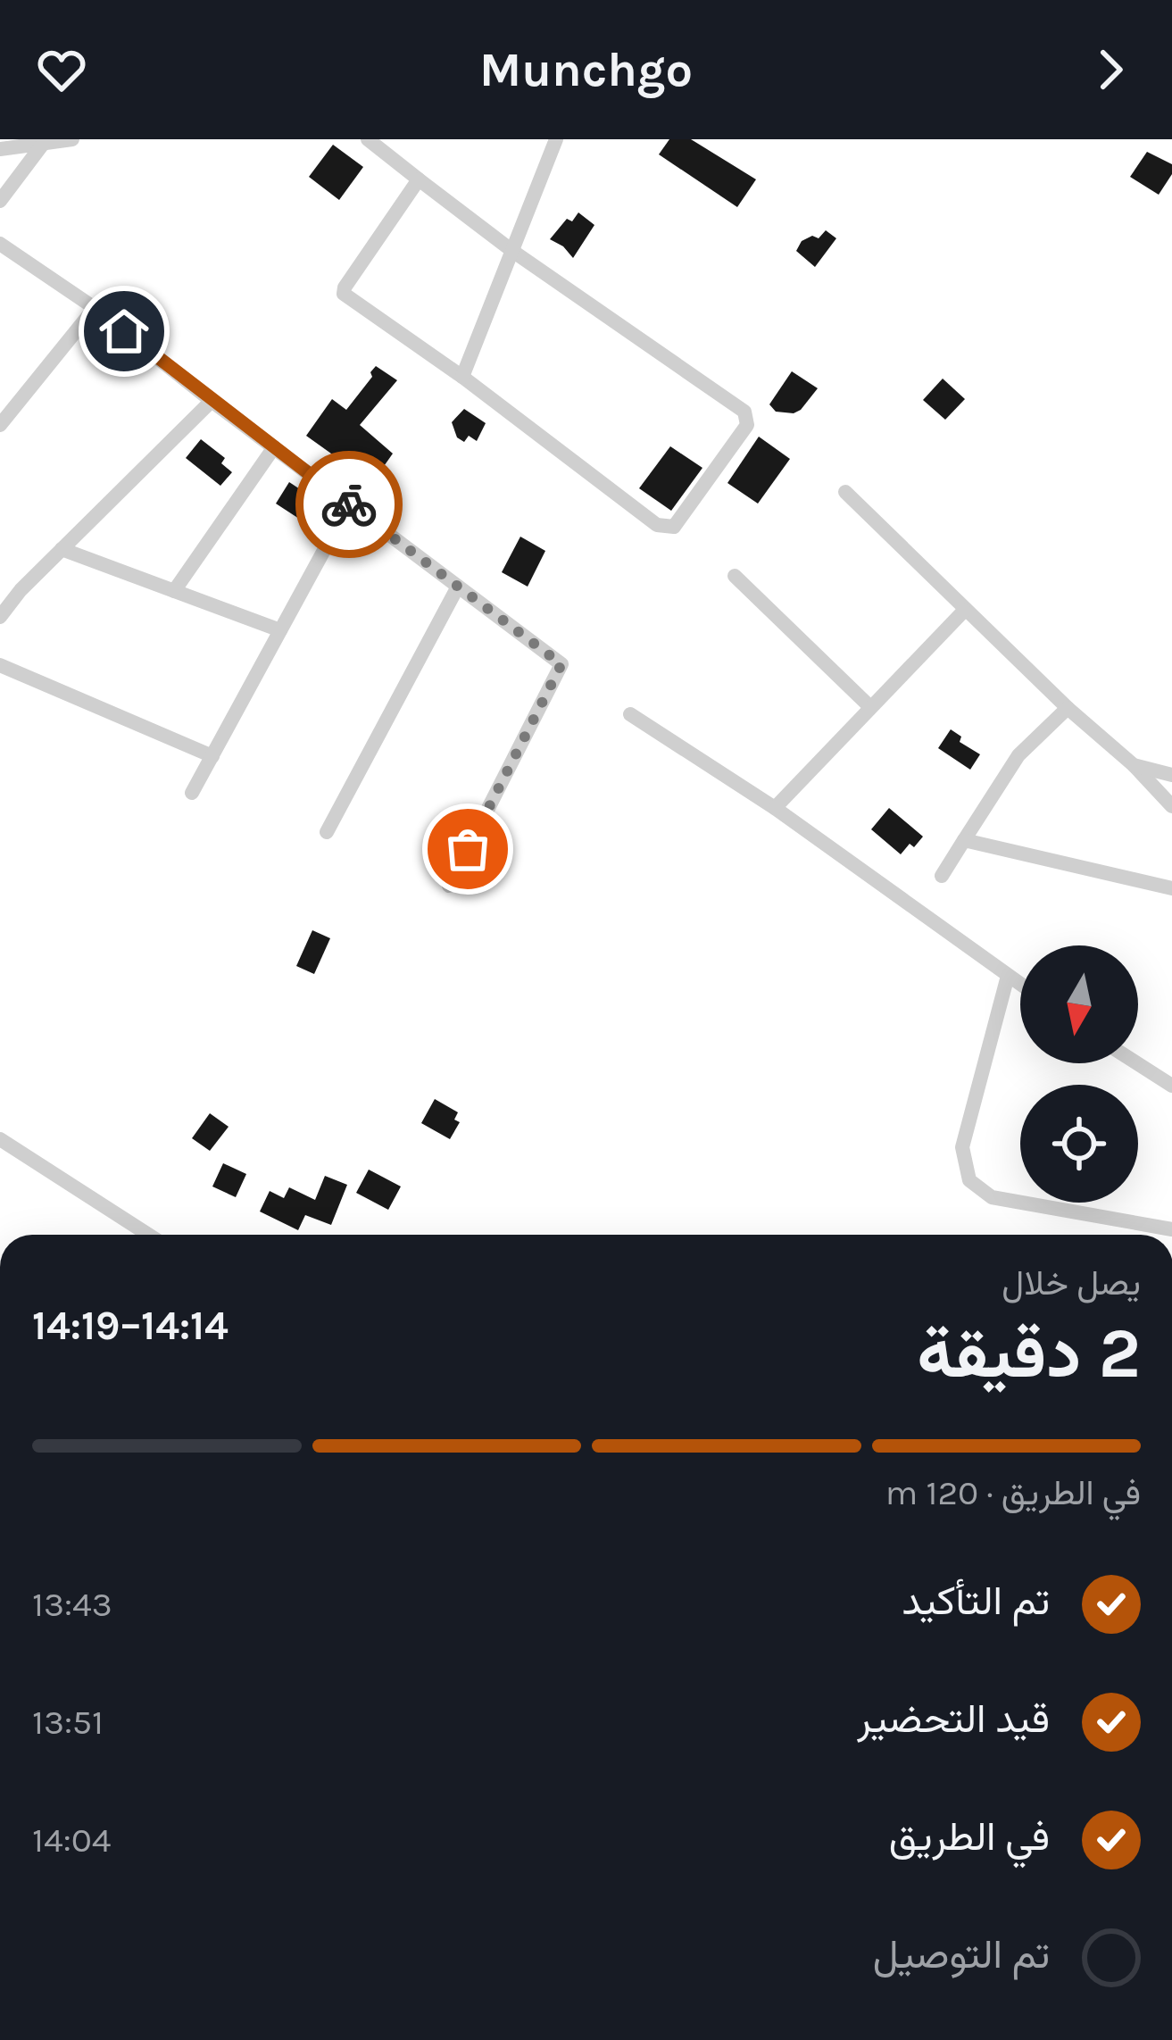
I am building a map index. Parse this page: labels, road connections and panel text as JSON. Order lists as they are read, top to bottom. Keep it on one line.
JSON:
{"north":"bottom","page":{"header":"Munchgo","heading":["2 دقيقة","يصل خلال","14:14–14:19"],"bar":"في الطريق · 120 m","list":[["تم التأكيد","13:43"],["قيد التحضير","13:51"],["في الطريق","14:04"],"تم التوصيل"]}}
